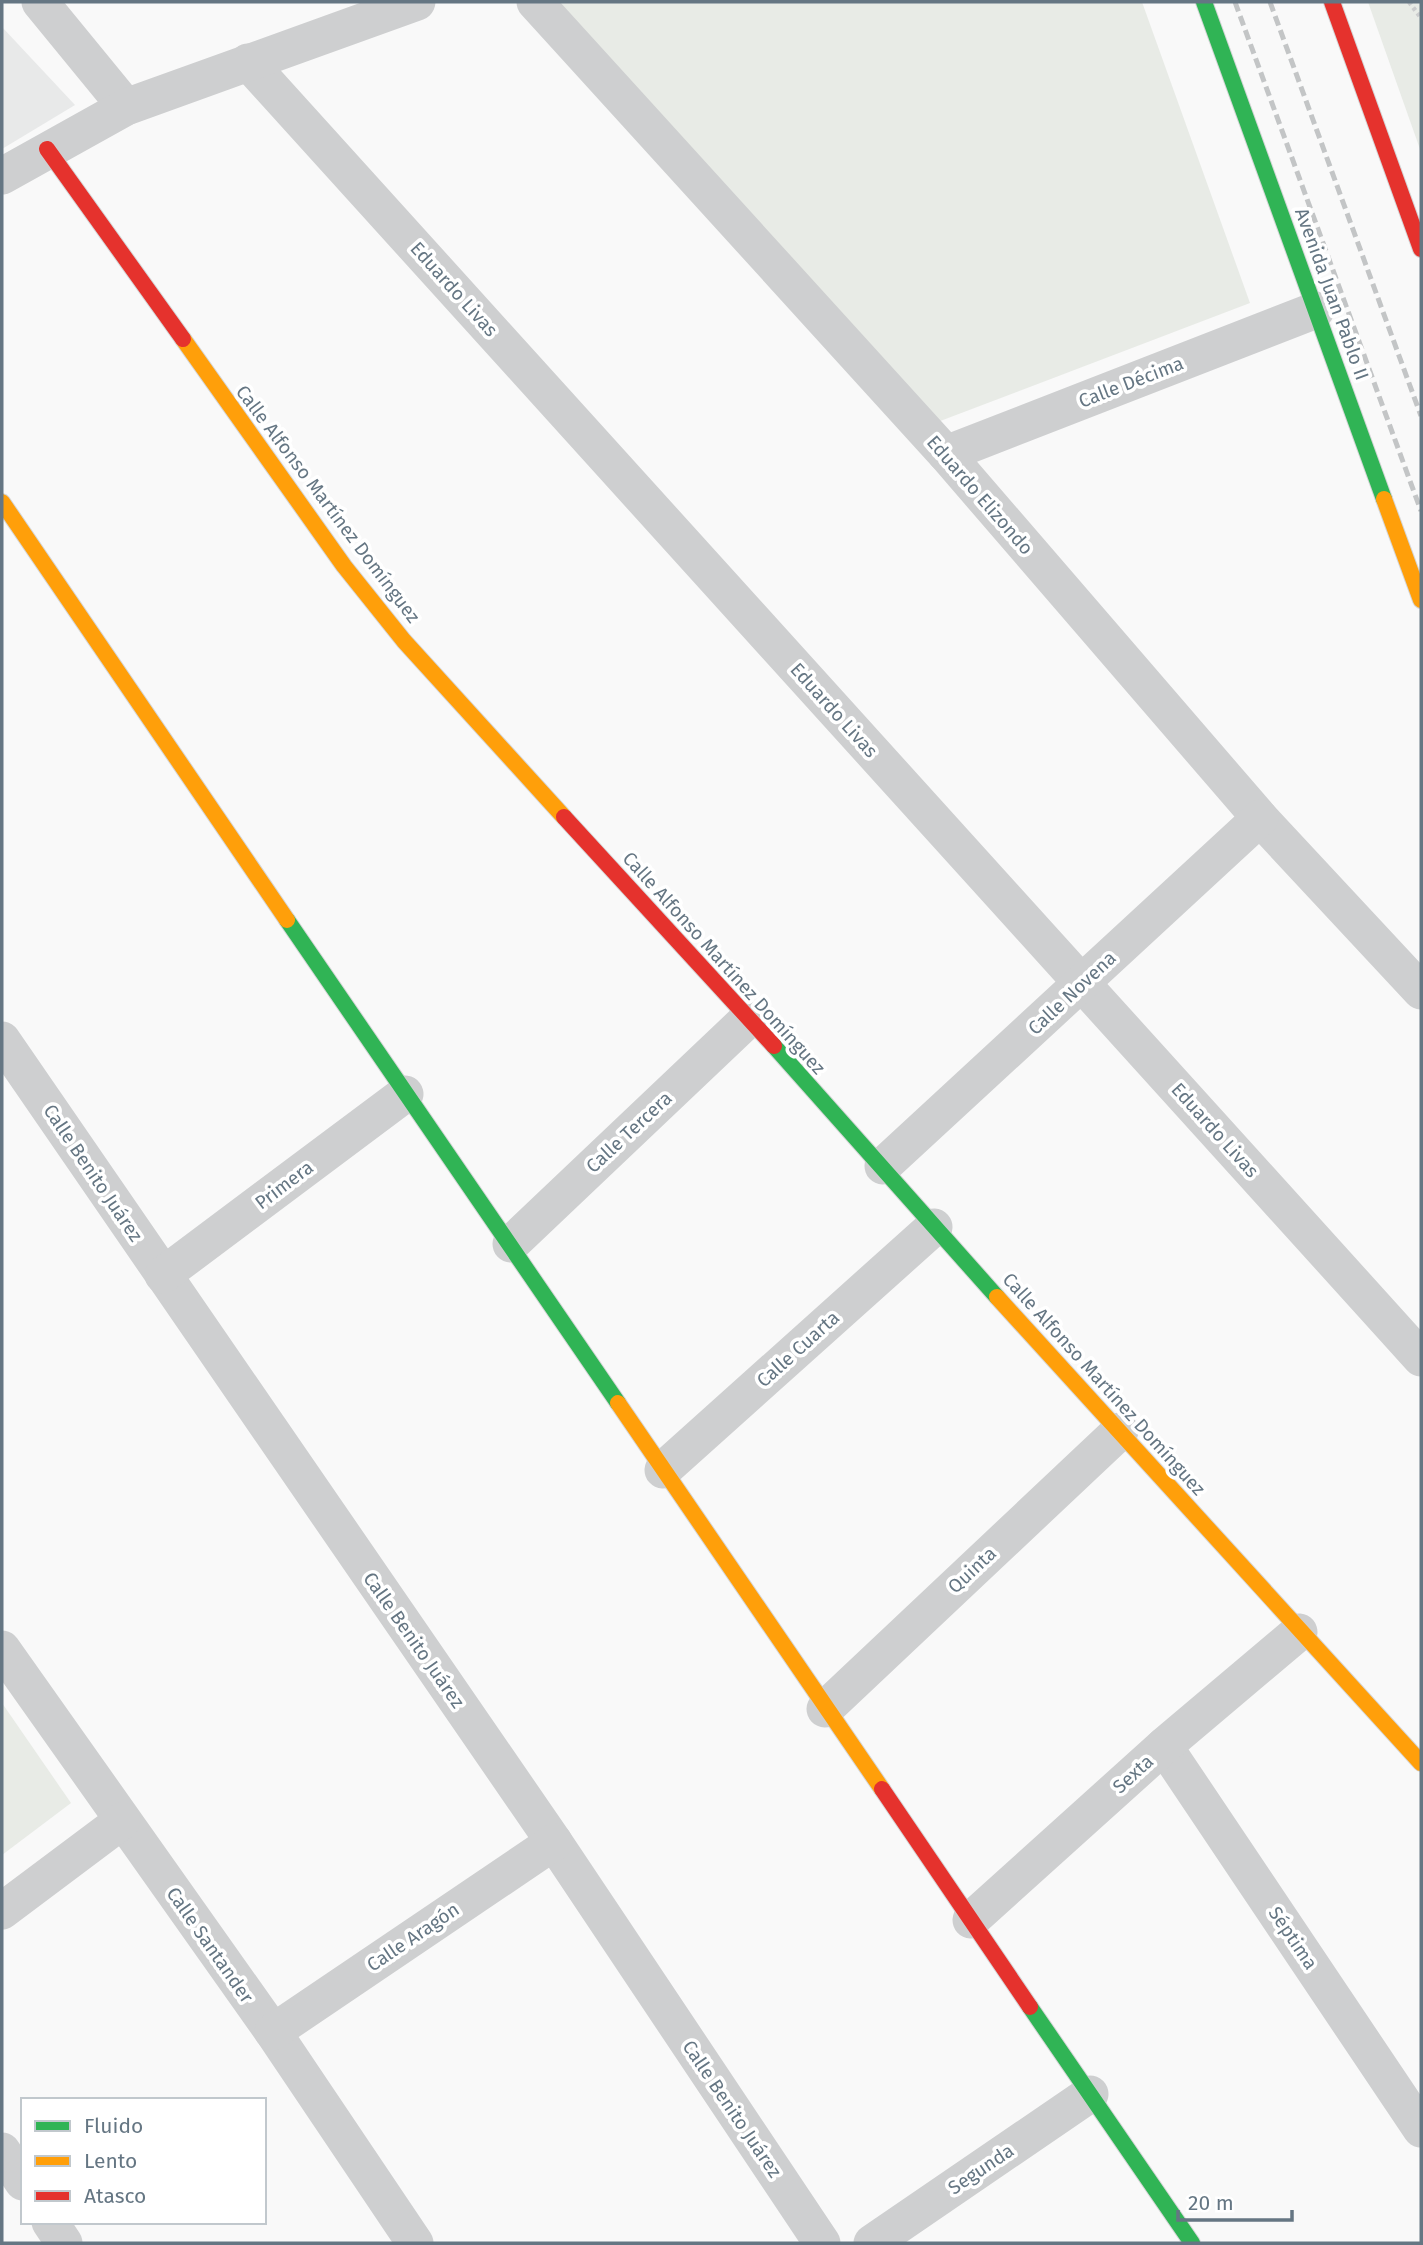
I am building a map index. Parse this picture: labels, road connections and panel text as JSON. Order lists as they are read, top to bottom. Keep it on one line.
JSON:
{"streets":{"street":["Eduardo Livas","Avenida Juan Pablo II","Calle Décima","Eduardo Elizondo","Calle Alfonso Martínez Domínguez","Calle Novena","Calle Tercera","Calle Benito Juárez","Primera","Calle Cuarta","Quinta","Sexta","Calle Aragón","Séptima","Calle Santander","Segunda"]},"crossings":[["Eduardo Livas","Calle Novena"],["Avenida Juan Pablo II","Calle Décima"],["Calle Décima","Eduardo Elizondo"],["Eduardo Elizondo","Calle Novena"],["Calle Alfonso Martínez Domínguez","Calle Novena"],["Calle Alfonso Martínez Domínguez","Calle Tercera"],["Calle Alfonso Martínez Domínguez","Calle Cuarta"],["Calle Alfonso Martínez Domínguez","Quinta"],["Calle Alfonso Martínez Domínguez","Sexta"],["Calle Benito Juárez","Primera"],["Calle Benito Juárez","Calle Aragón"],["Sexta","Séptima"],["Calle Aragón","Calle Santander"]],"legend":["Fluido","Lento","Atasco"],"scale_bar":"20 m"}
